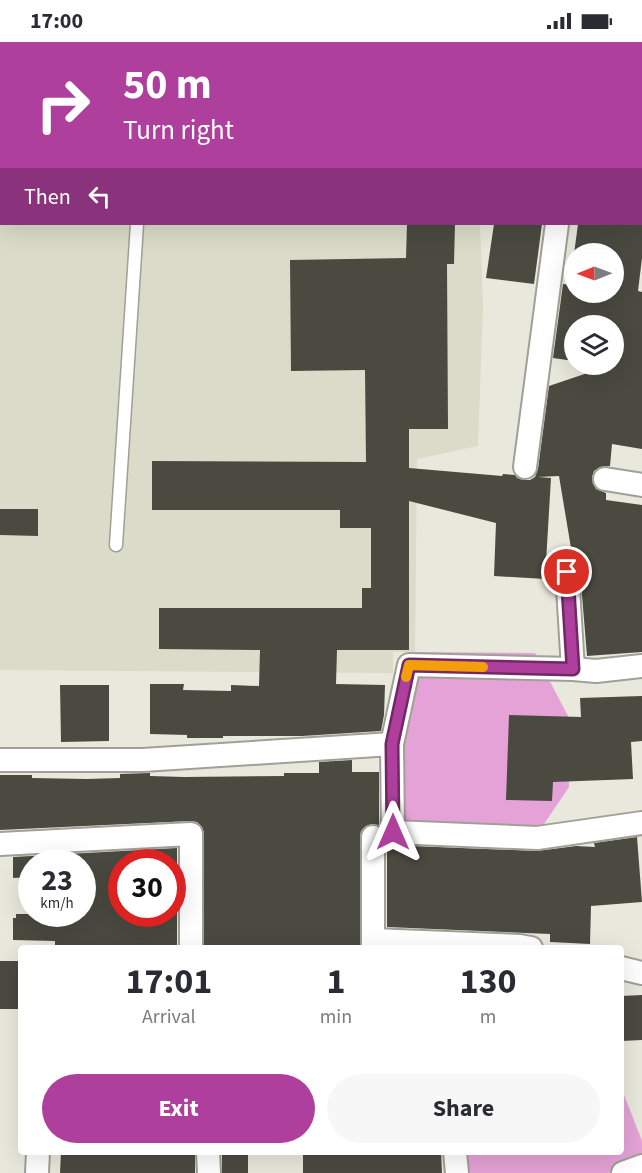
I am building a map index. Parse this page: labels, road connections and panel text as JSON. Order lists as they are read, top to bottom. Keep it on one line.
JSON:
{"north":"left","page":{"status":"17:00","turn":["50 m","Turn right"],"then":"Then","speed":"23 km/h","limit":"30","eta":["17:01","Arrival","1","min","130","m"],"buttons":["Exit","Share"]}}
